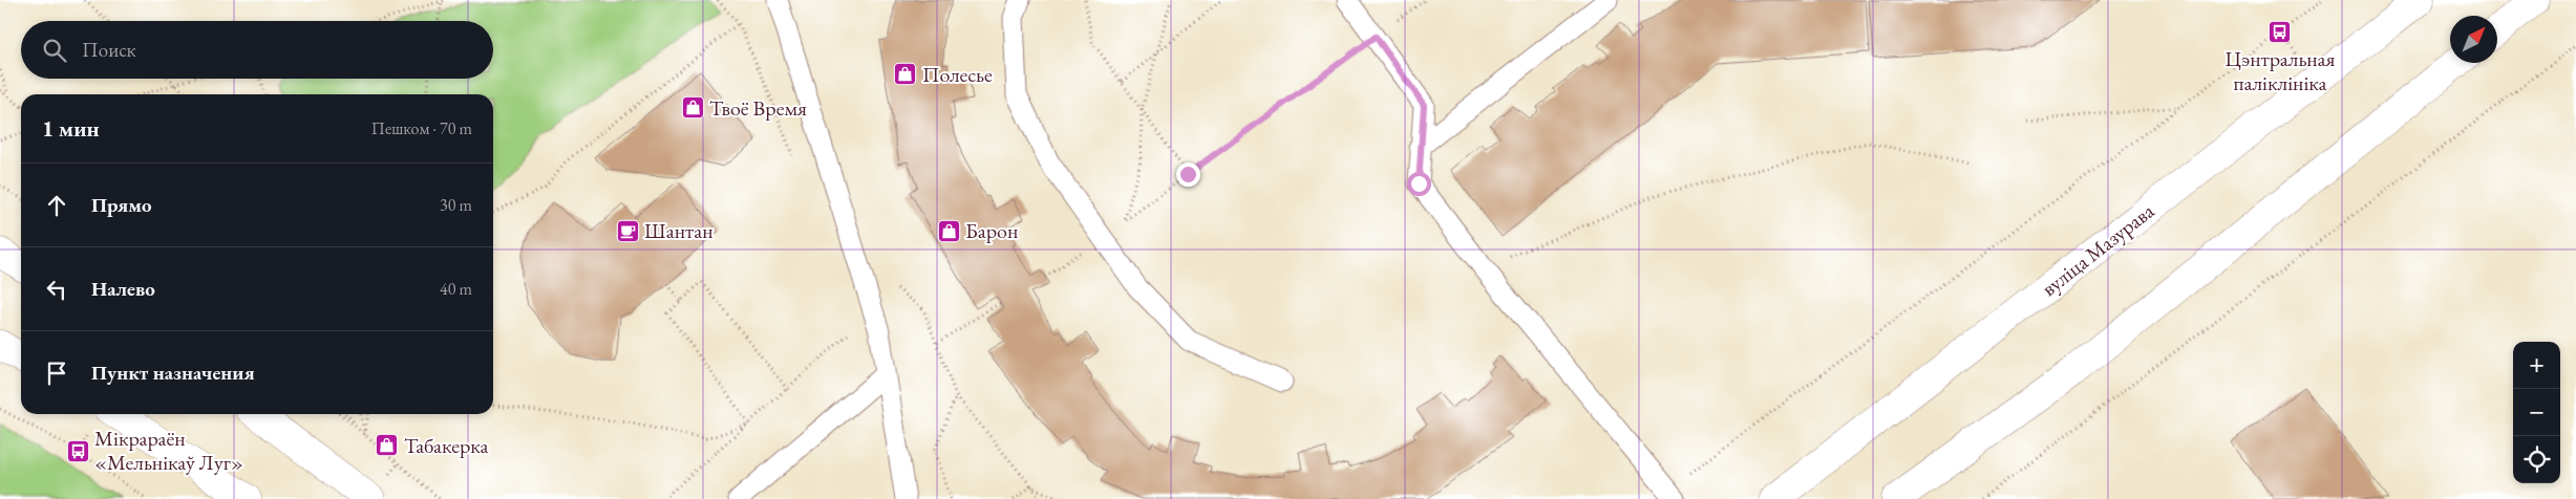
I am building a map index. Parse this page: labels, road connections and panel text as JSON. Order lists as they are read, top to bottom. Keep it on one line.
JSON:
{"streets":{"main road":["вуліца Мазурава"]},"places":{"bus stop":["Цэнтральная паліклініка","Мікрараён «Мельнікаў Луг»"],"shop":["Полесье","Твоё Время","Барон","Табакерка"],"cafe":["Шантан"]},"north":"top right","page":{"search":"Поиск","heading":["1 мин","Пешком · 70 m"],"list":[["Прямо","30 m"],["Налево","40 m"],"Пункт назначения"],"map_buttons":["+","−"]}}
